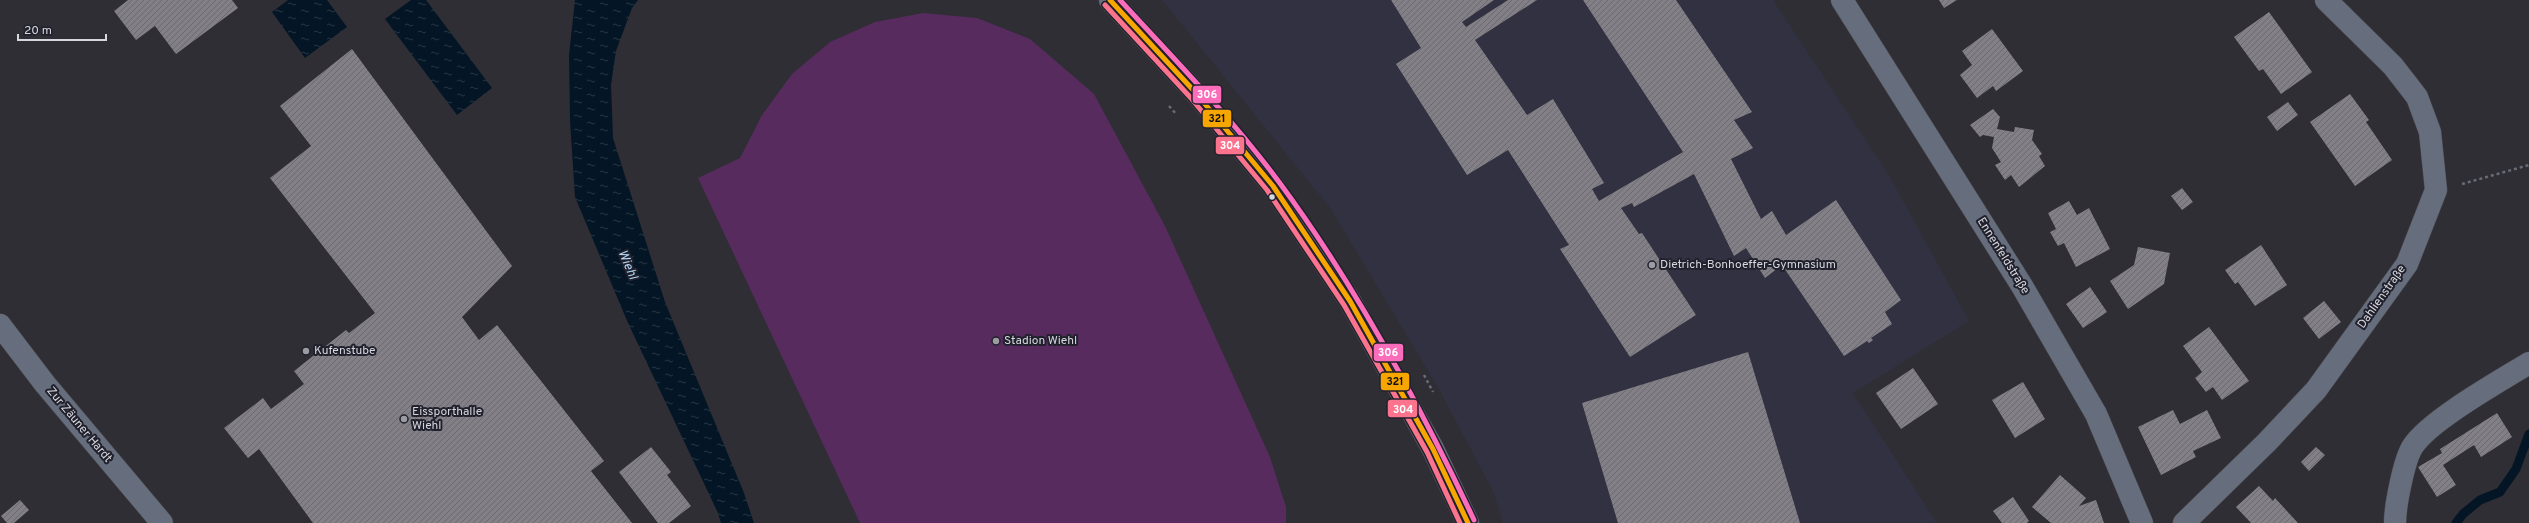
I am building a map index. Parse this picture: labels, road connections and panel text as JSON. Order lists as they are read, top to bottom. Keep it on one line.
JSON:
{"streets":{"street":["Ennenfeldstraße","Dahlienstraße","Zur Zäuner Hardt"]},"water":["Wiehl"],"places":["Dietrich-Bonhoeffer-Gymnasium","Stadion Wiehl","Kufenstube","Eissporthalle Wiehl"],"lines":["transit line 321","transit line 306","transit line 304"],"scale_bar":"20 m"}
